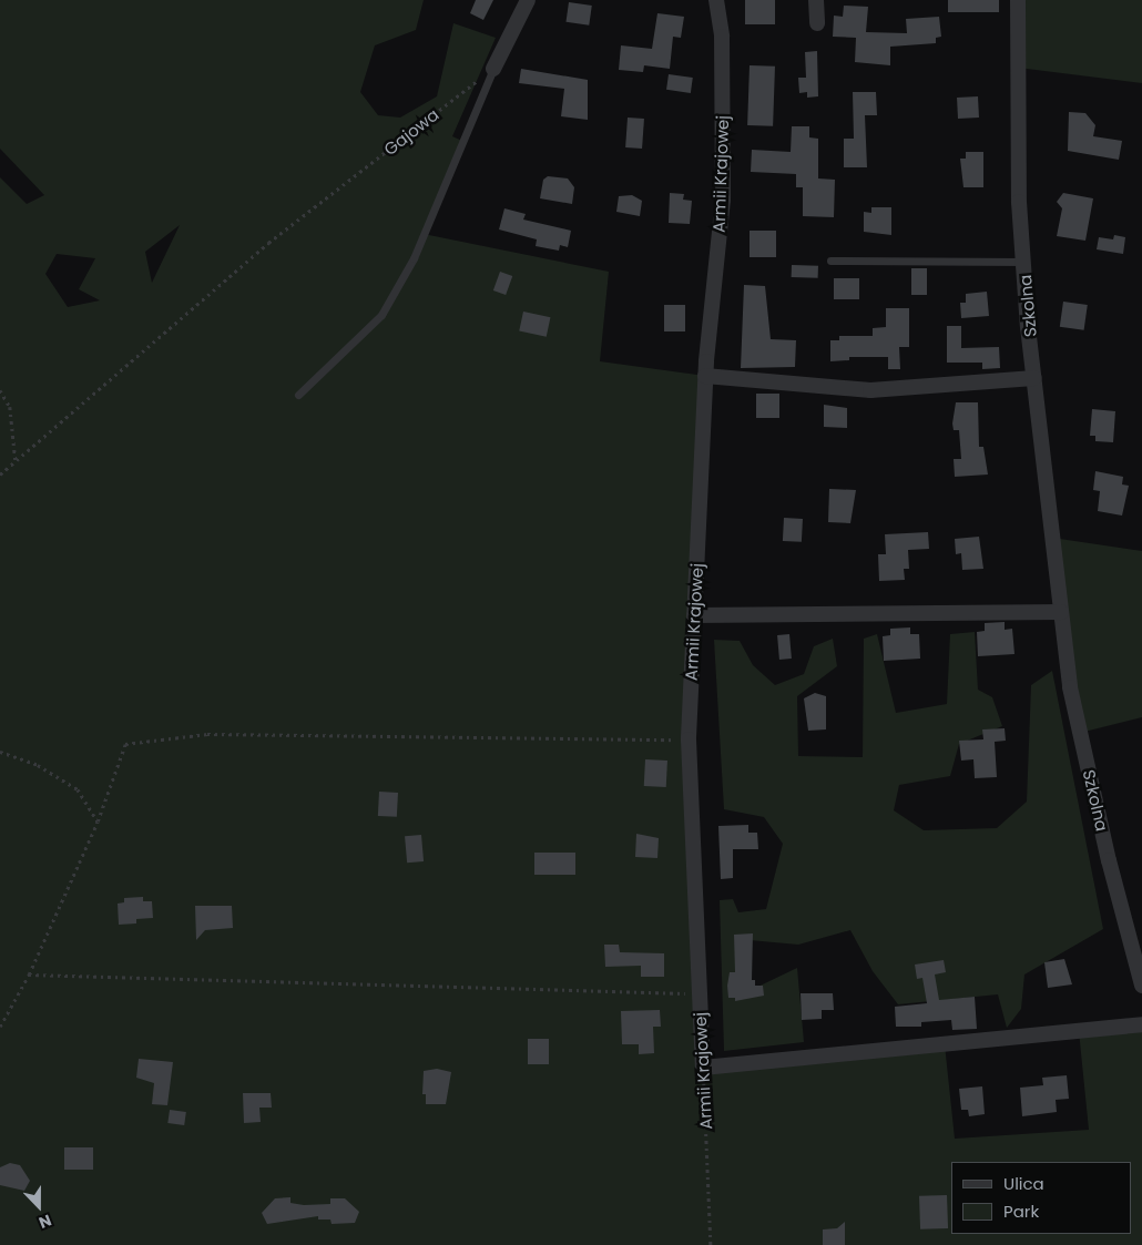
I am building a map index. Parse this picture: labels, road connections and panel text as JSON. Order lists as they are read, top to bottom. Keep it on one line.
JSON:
{"streets":{"street":["Armii Krajowej","Szkolna"],"path":["Gajowa"]},"legend":["Ulica","Park"],"north":"bottom"}
